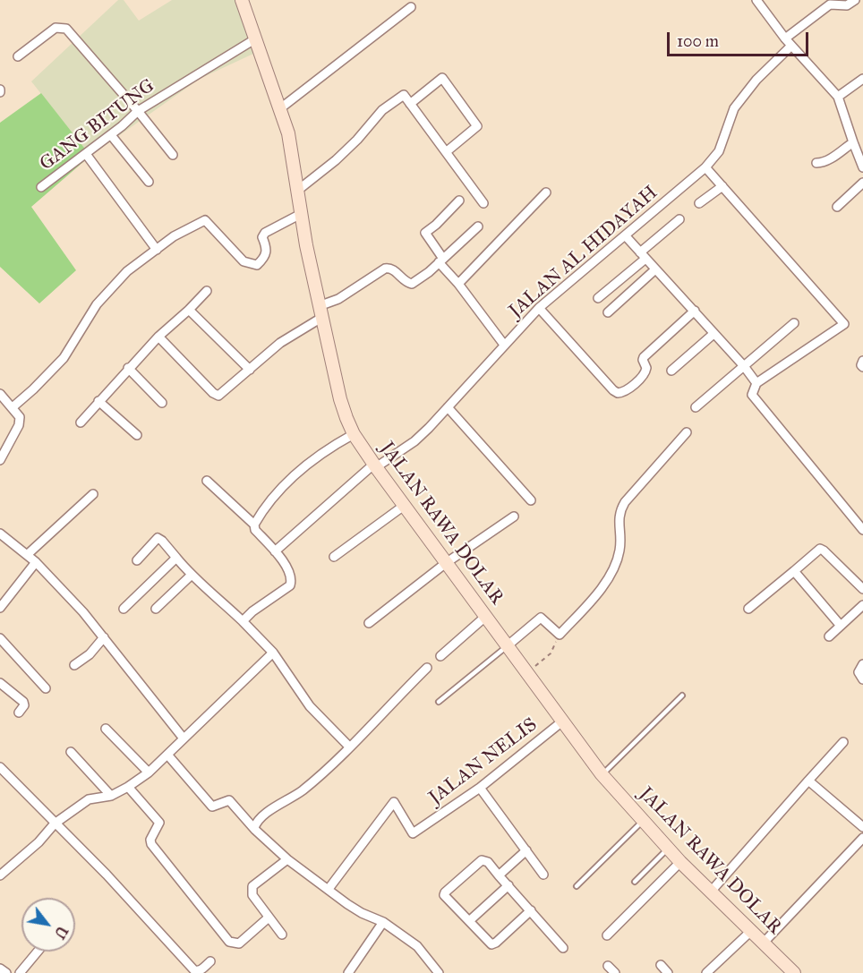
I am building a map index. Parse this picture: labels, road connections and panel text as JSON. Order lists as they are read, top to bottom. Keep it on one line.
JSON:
{"streets":{"street":["GANG BITUNG","JALAN AL HIDAYAH","JALAN RAWA DOLAR","JALAN NELIS"]},"crossings":[["GANG BITUNG","JALAN RAWA DOLAR"],["JALAN AL HIDAYAH","JALAN RAWA DOLAR"],["JALAN RAWA DOLAR","JALAN NELIS"]],"scale_bar":"100 m","north":"bottom right"}
